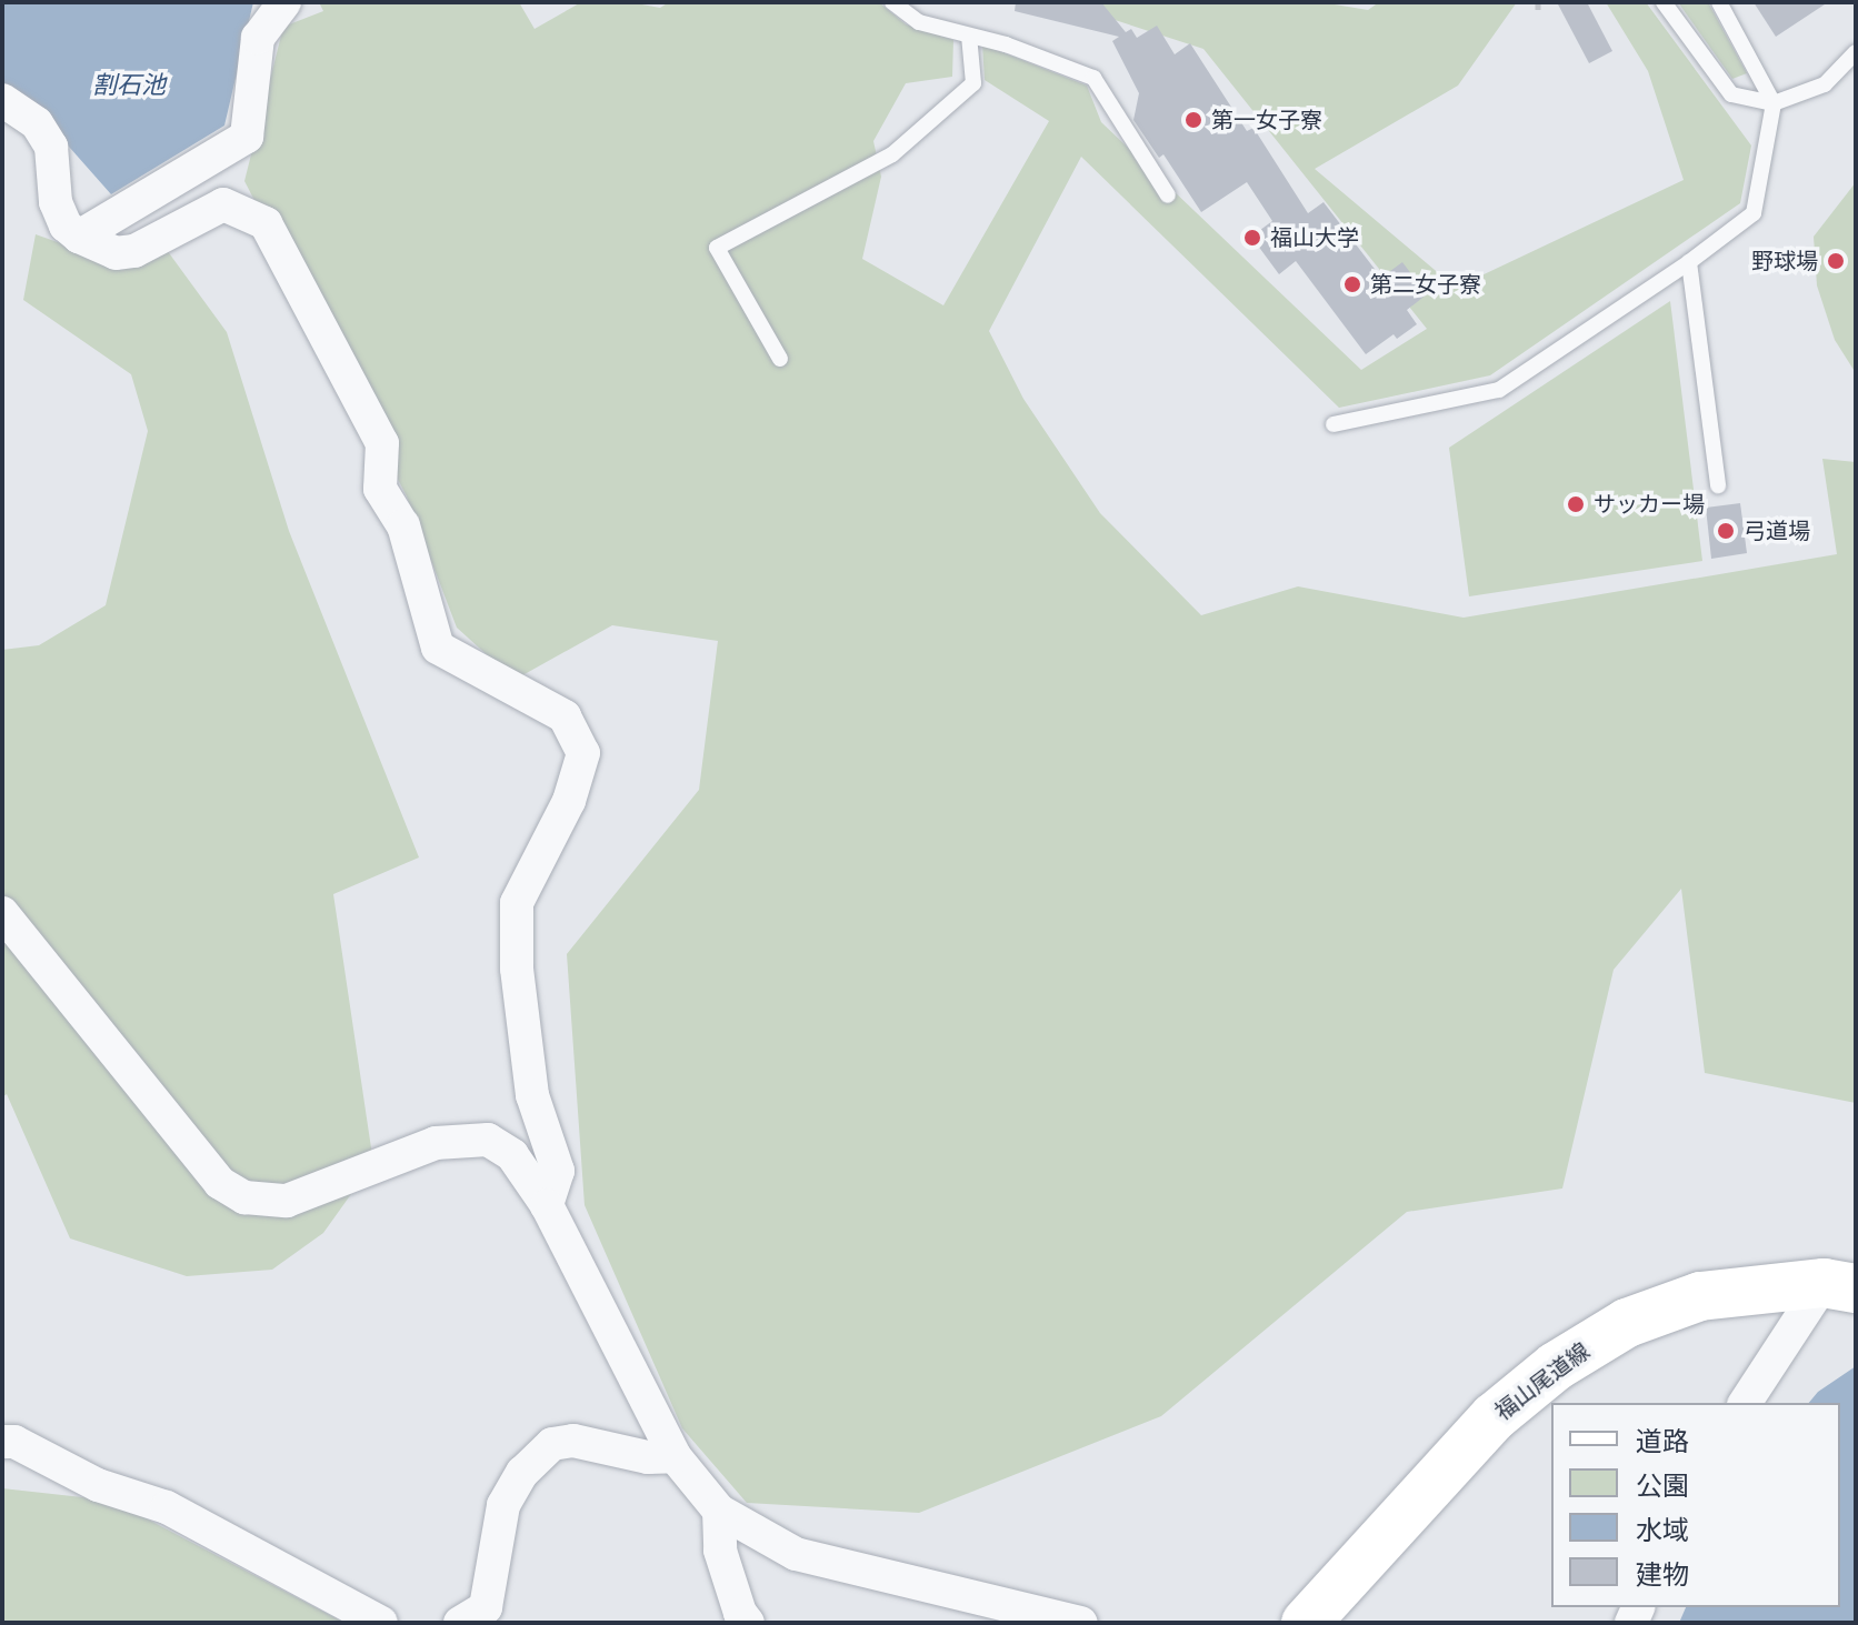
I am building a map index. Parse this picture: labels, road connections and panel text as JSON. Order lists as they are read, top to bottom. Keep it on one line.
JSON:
{"streets":{"main road":["福山尾道線"]},"water":["割石池"],"places":["第一女子寮","福山大学","野球場","第二女子寮","サッカー場","弓道場"],"legend":["道路","公園","水域","建物"]}
